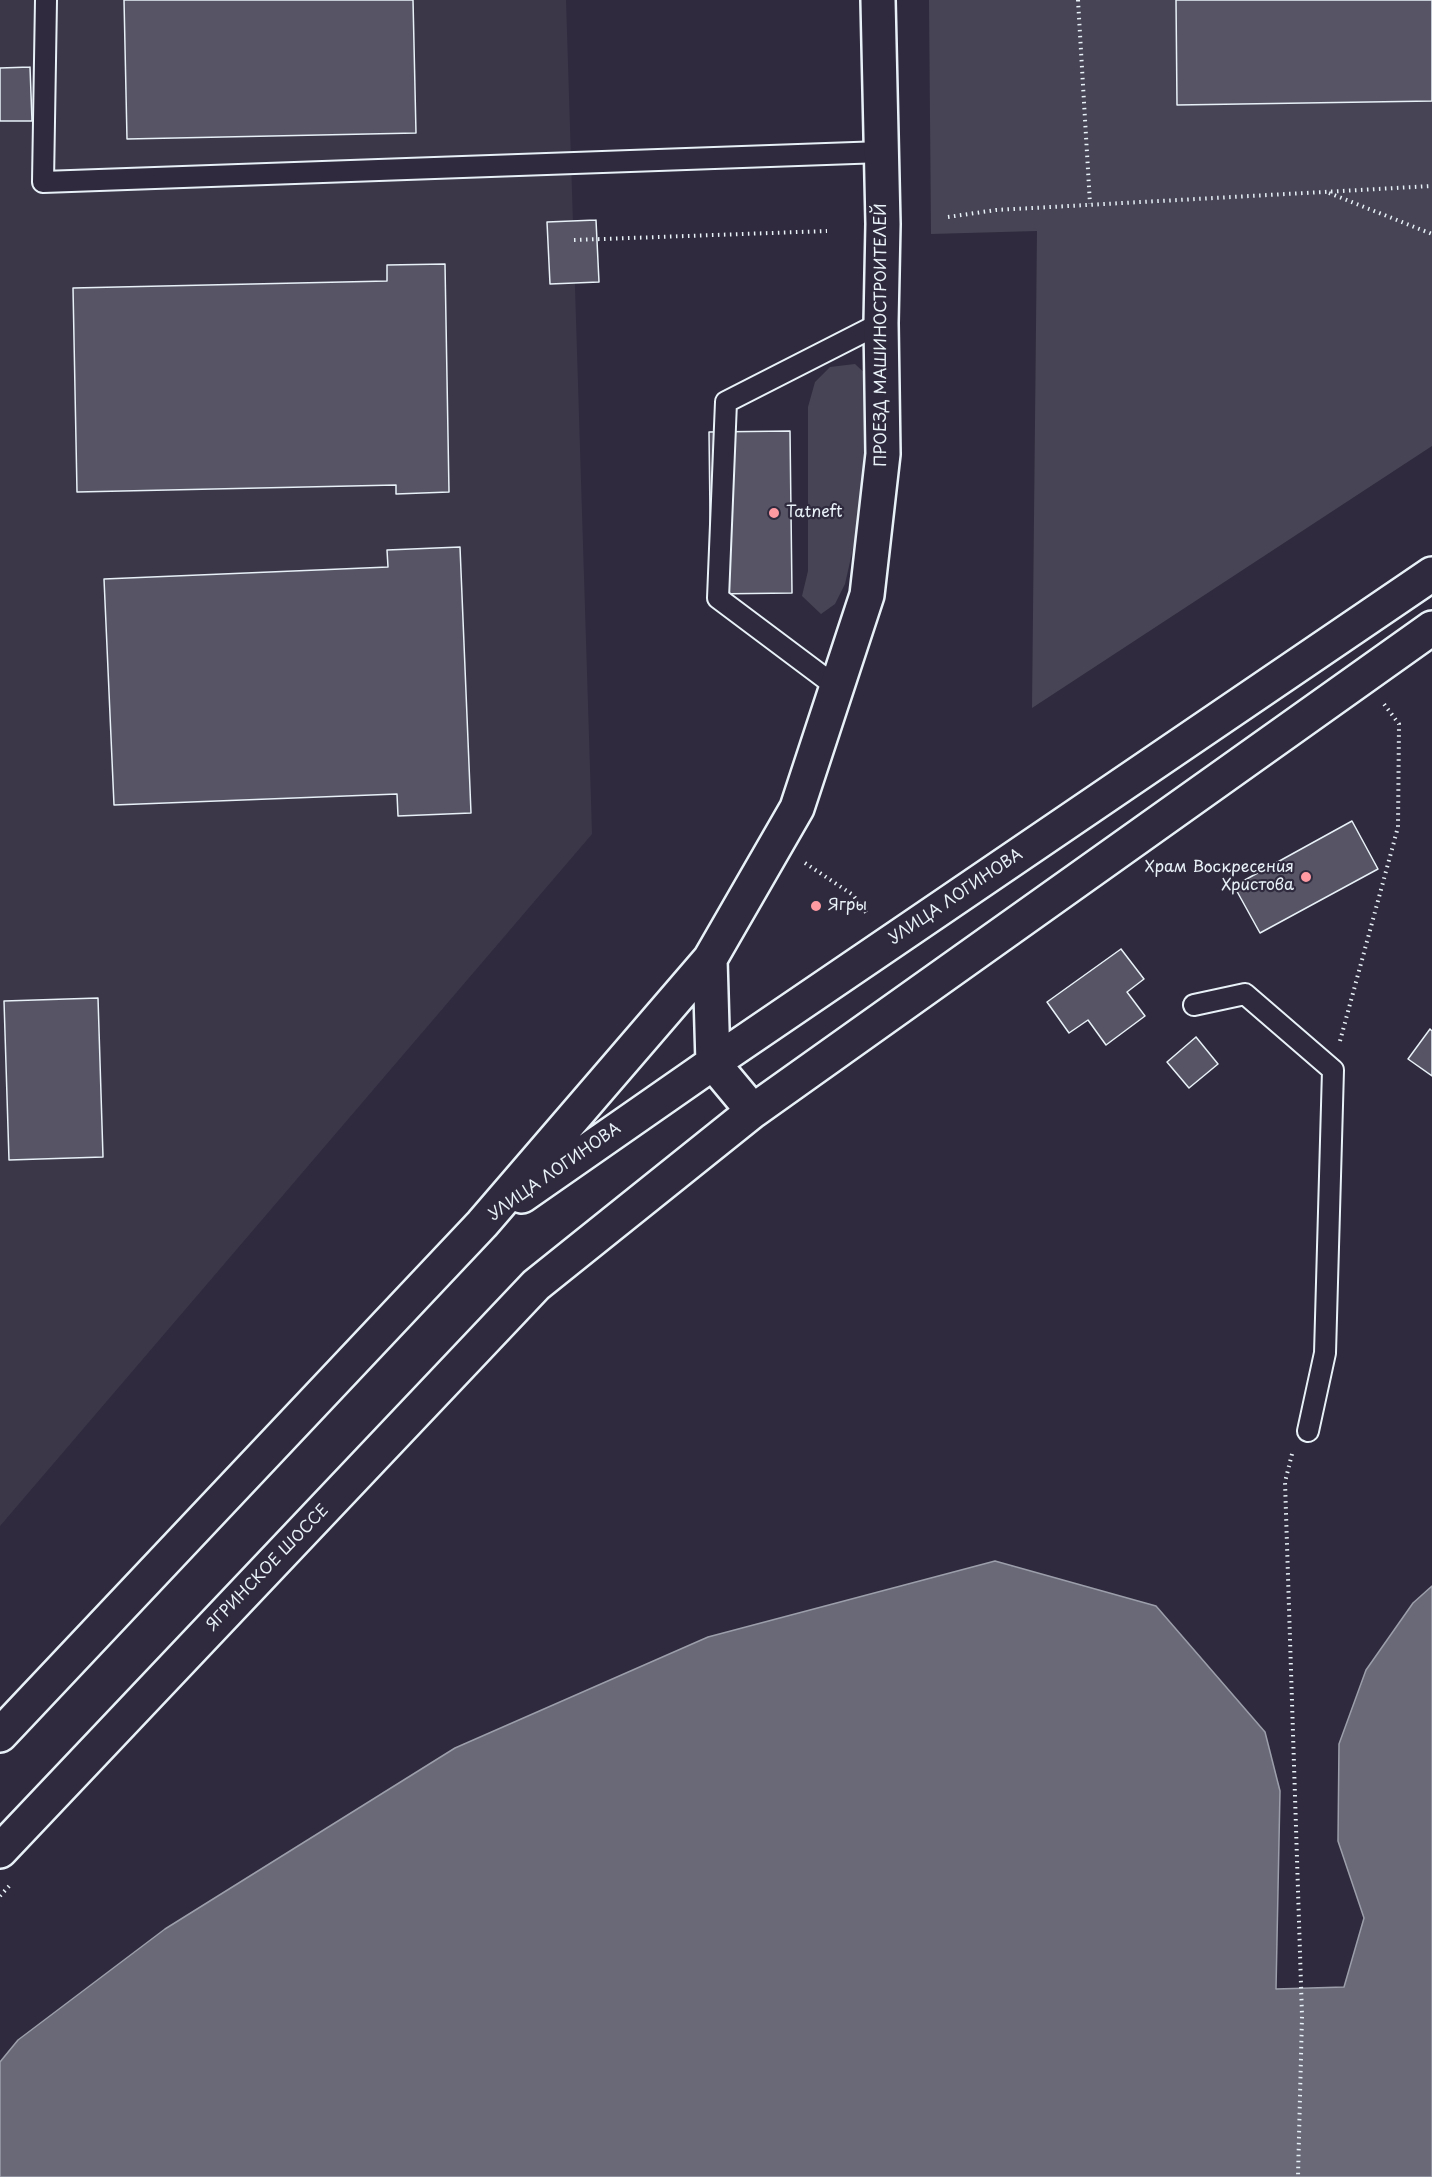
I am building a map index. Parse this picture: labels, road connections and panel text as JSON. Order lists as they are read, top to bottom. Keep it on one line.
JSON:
{"streets":{"main road":["ПРОЕЗД МАШИНОСТРОИТЕЛЕЙ","УЛИЦА ЛОГИНОВА","ЯГРИНСКОЕ ШОССЕ"]},"crossings":[["ПРОЕЗД МАШИНОСТРОИТЕЛЕЙ","УЛИЦА ЛОГИНОВА"]],"places":["Tatneft","Храм Воскресения Христова","Ягры"]}
